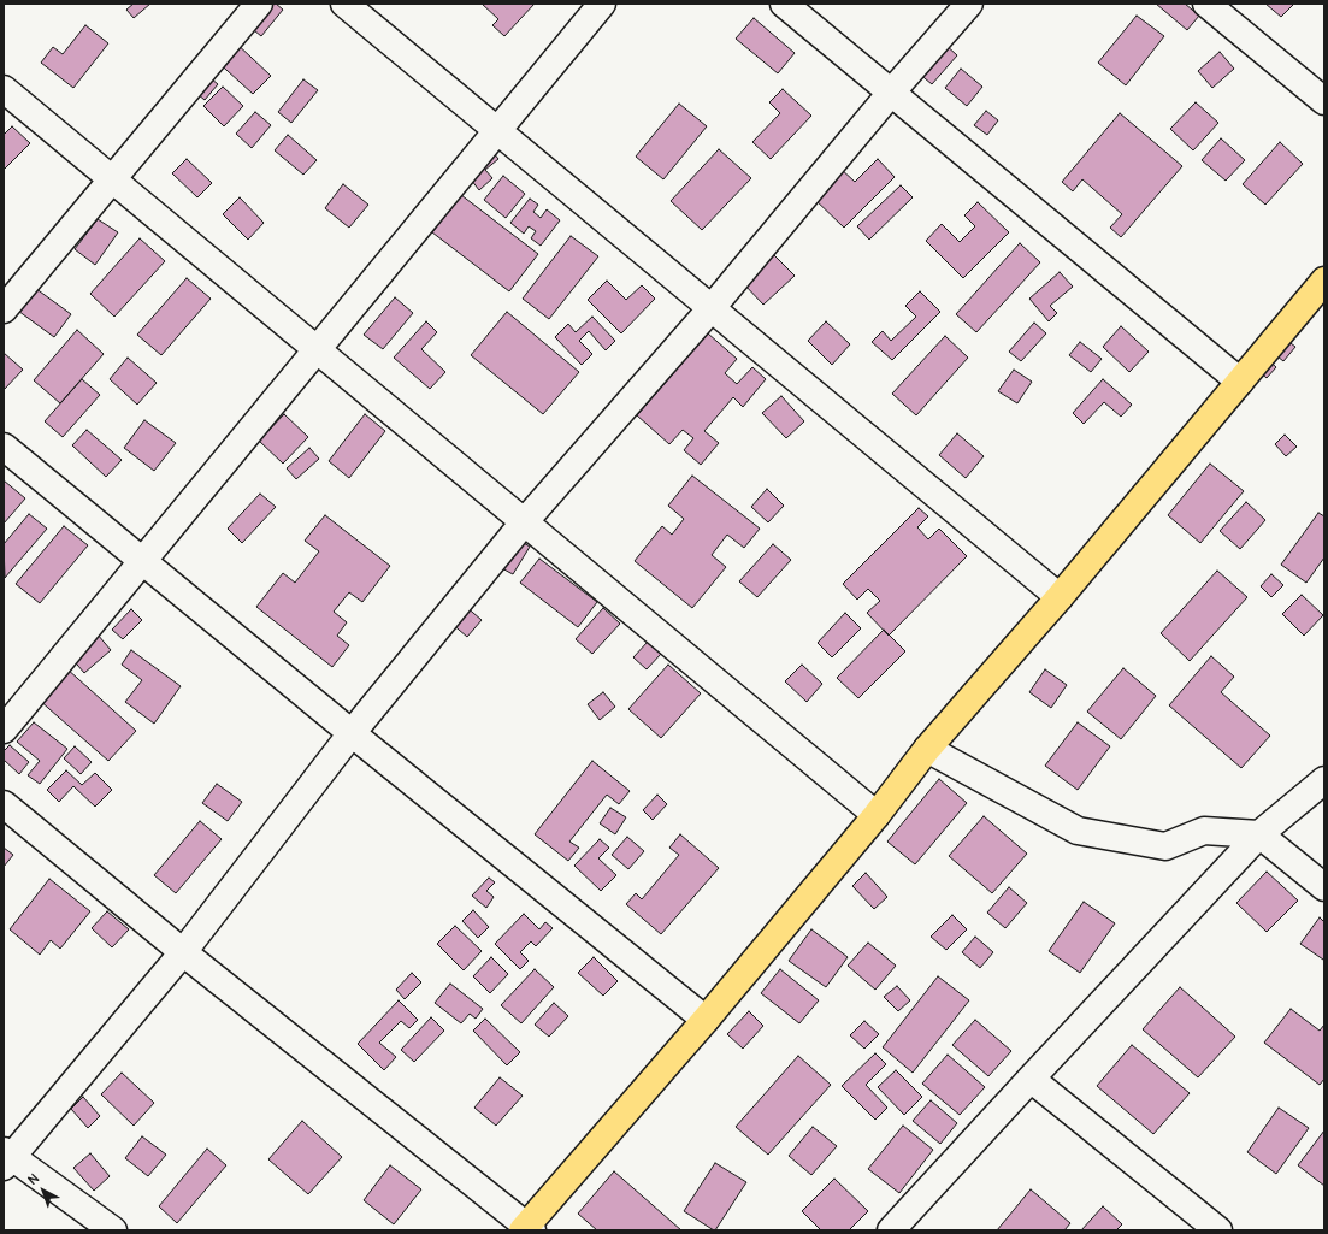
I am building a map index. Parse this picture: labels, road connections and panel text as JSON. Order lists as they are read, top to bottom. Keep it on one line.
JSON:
{"north":"top left"}
